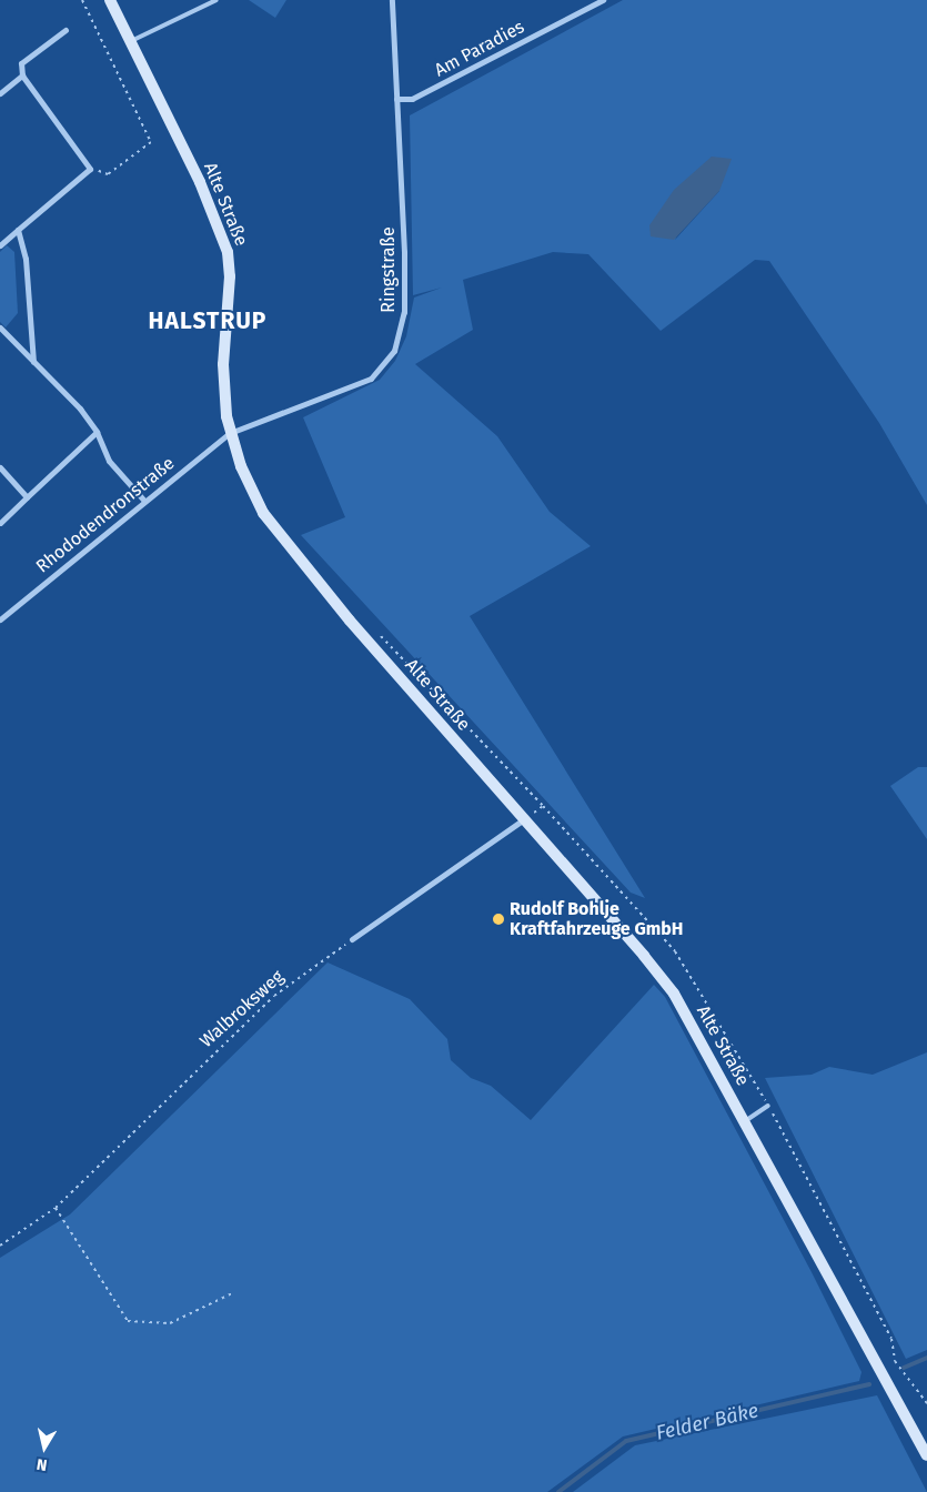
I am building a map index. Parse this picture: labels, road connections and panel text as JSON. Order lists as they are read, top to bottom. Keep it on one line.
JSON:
{"streets":{"street":["Am Paradies","Alte Straße","Ringstraße","Rhododendronstraße"],"path":["Walbroksweg"]},"crossings":[["Am Paradies","Ringstraße"],["Alte Straße","Ringstraße"],["Alte Straße","Rhododendronstraße"],["Ringstraße","Rhododendronstraße"]],"districts":["HALSTRUP"],"water":["Felder Bäke"],"places":["Rudolf Bohlje Kraftfahrzeuge GmbH"],"north":"bottom"}
